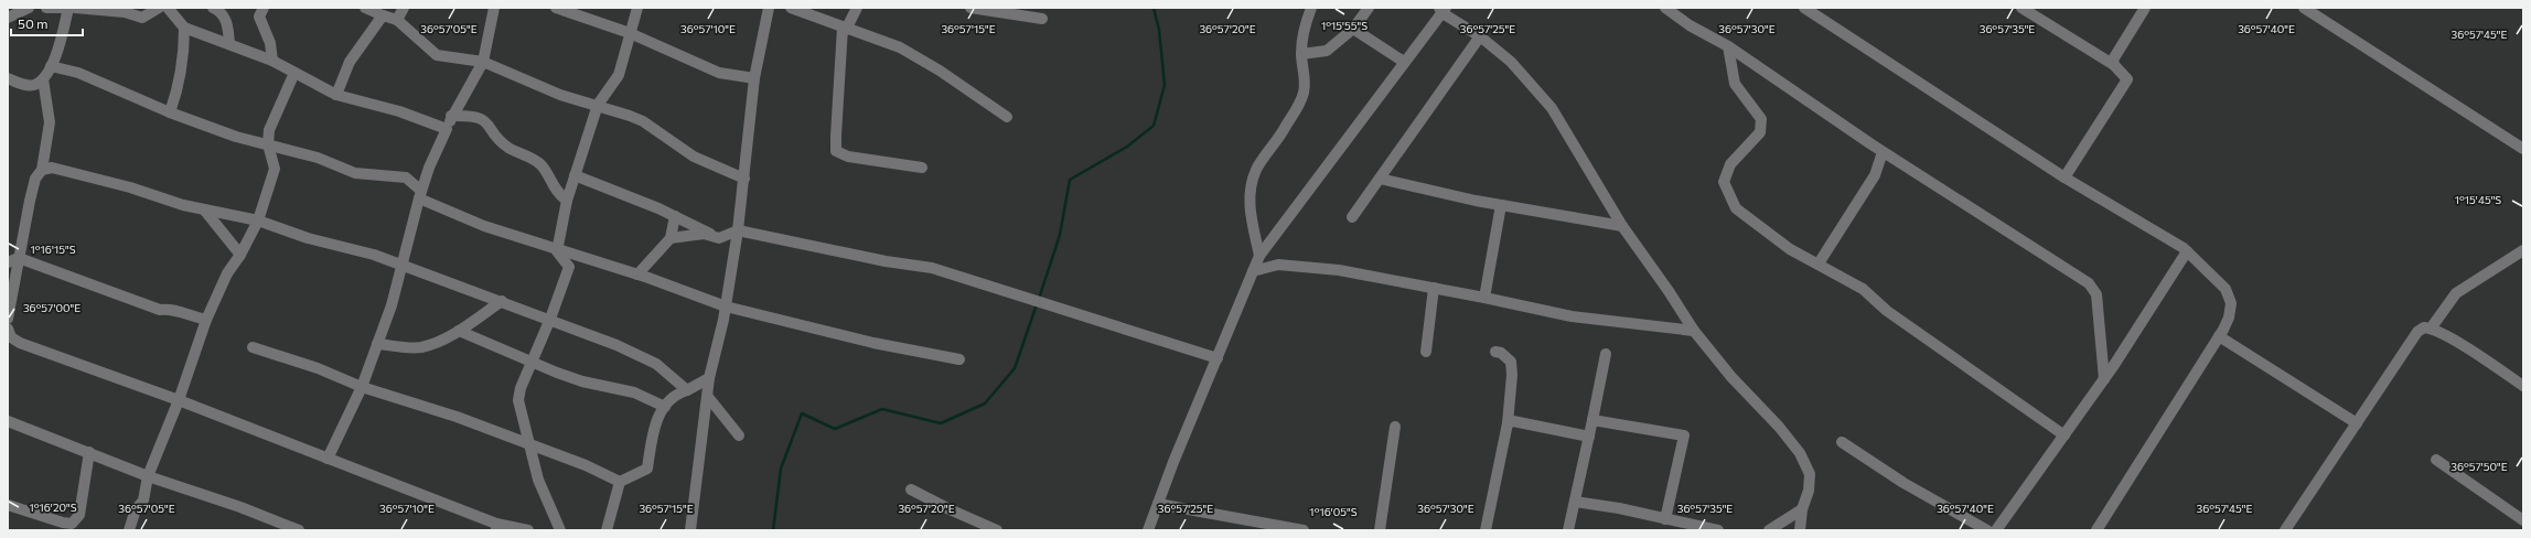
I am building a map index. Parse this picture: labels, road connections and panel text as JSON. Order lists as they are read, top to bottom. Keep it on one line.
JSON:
{"scale_bar":"50 m","coordinates":["1°15'55\"S","36°57'25\"E","36°57'05\"E","36°57'10\"E","36°57'15\"E","36°57'20\"E","36°57'30\"E","36°57'35\"E","36°57'40\"E","36°57'45\"E","1°15'45\"S","1°16'15\"S","36°57'00\"E","36°57'50\"E","1°16'20\"S","1°16'05\"S"]}
